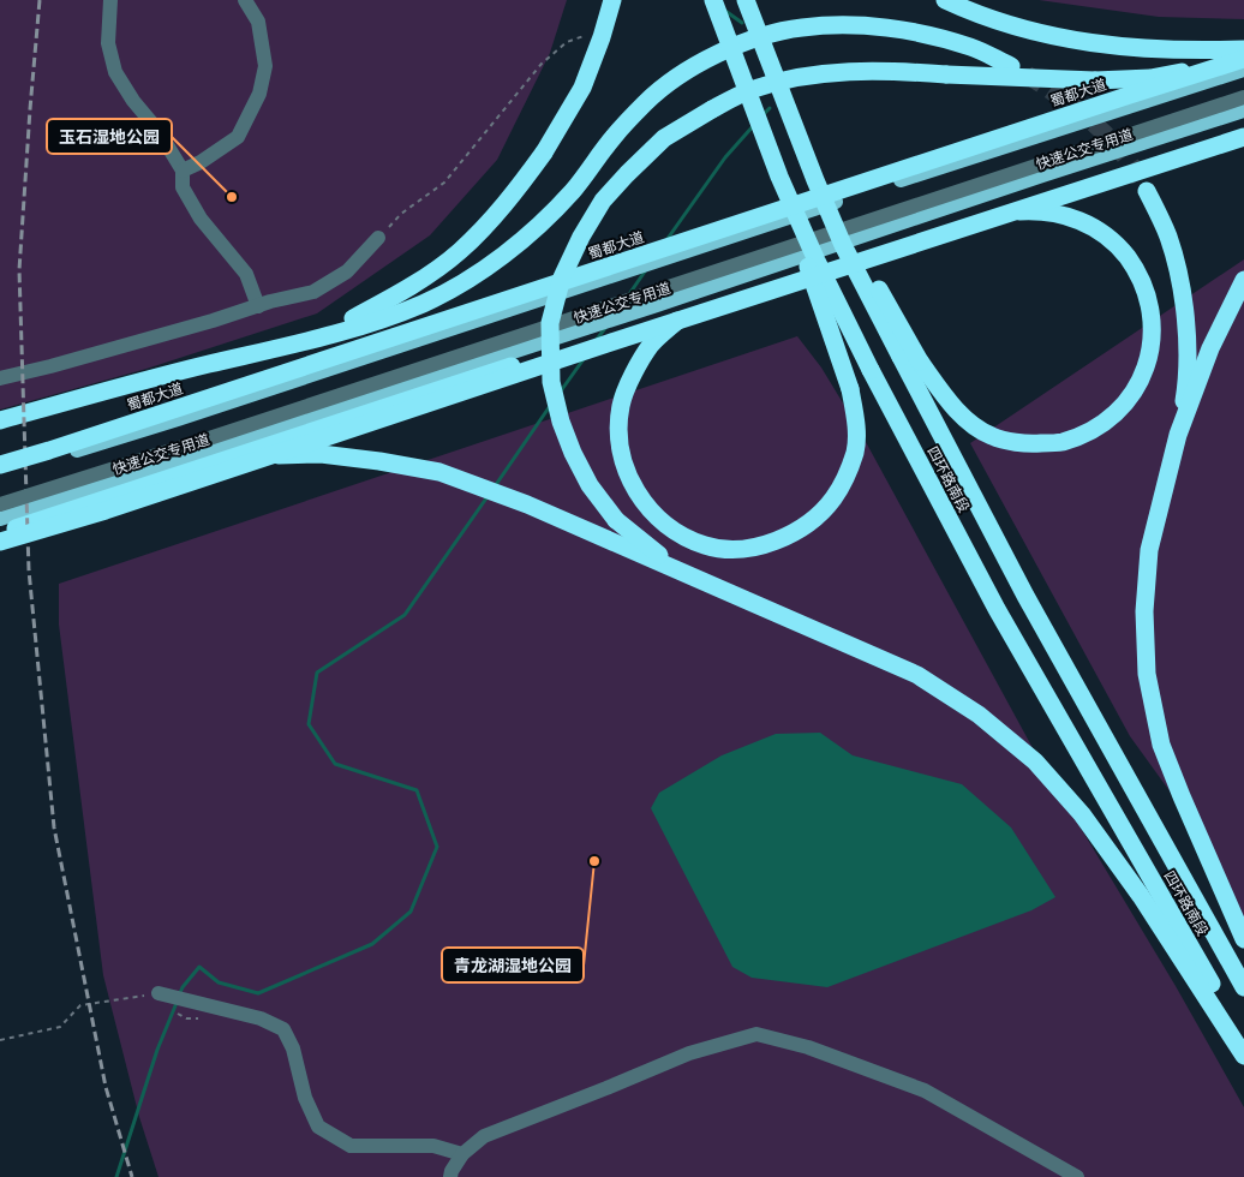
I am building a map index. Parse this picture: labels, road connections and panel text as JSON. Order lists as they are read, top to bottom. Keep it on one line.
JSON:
{"streets":{"highway":["蜀都大道","四环路南段"],"street":["快速公交专用道"]},"places":["玉石湿地公园","青龙湖湿地公园"]}
